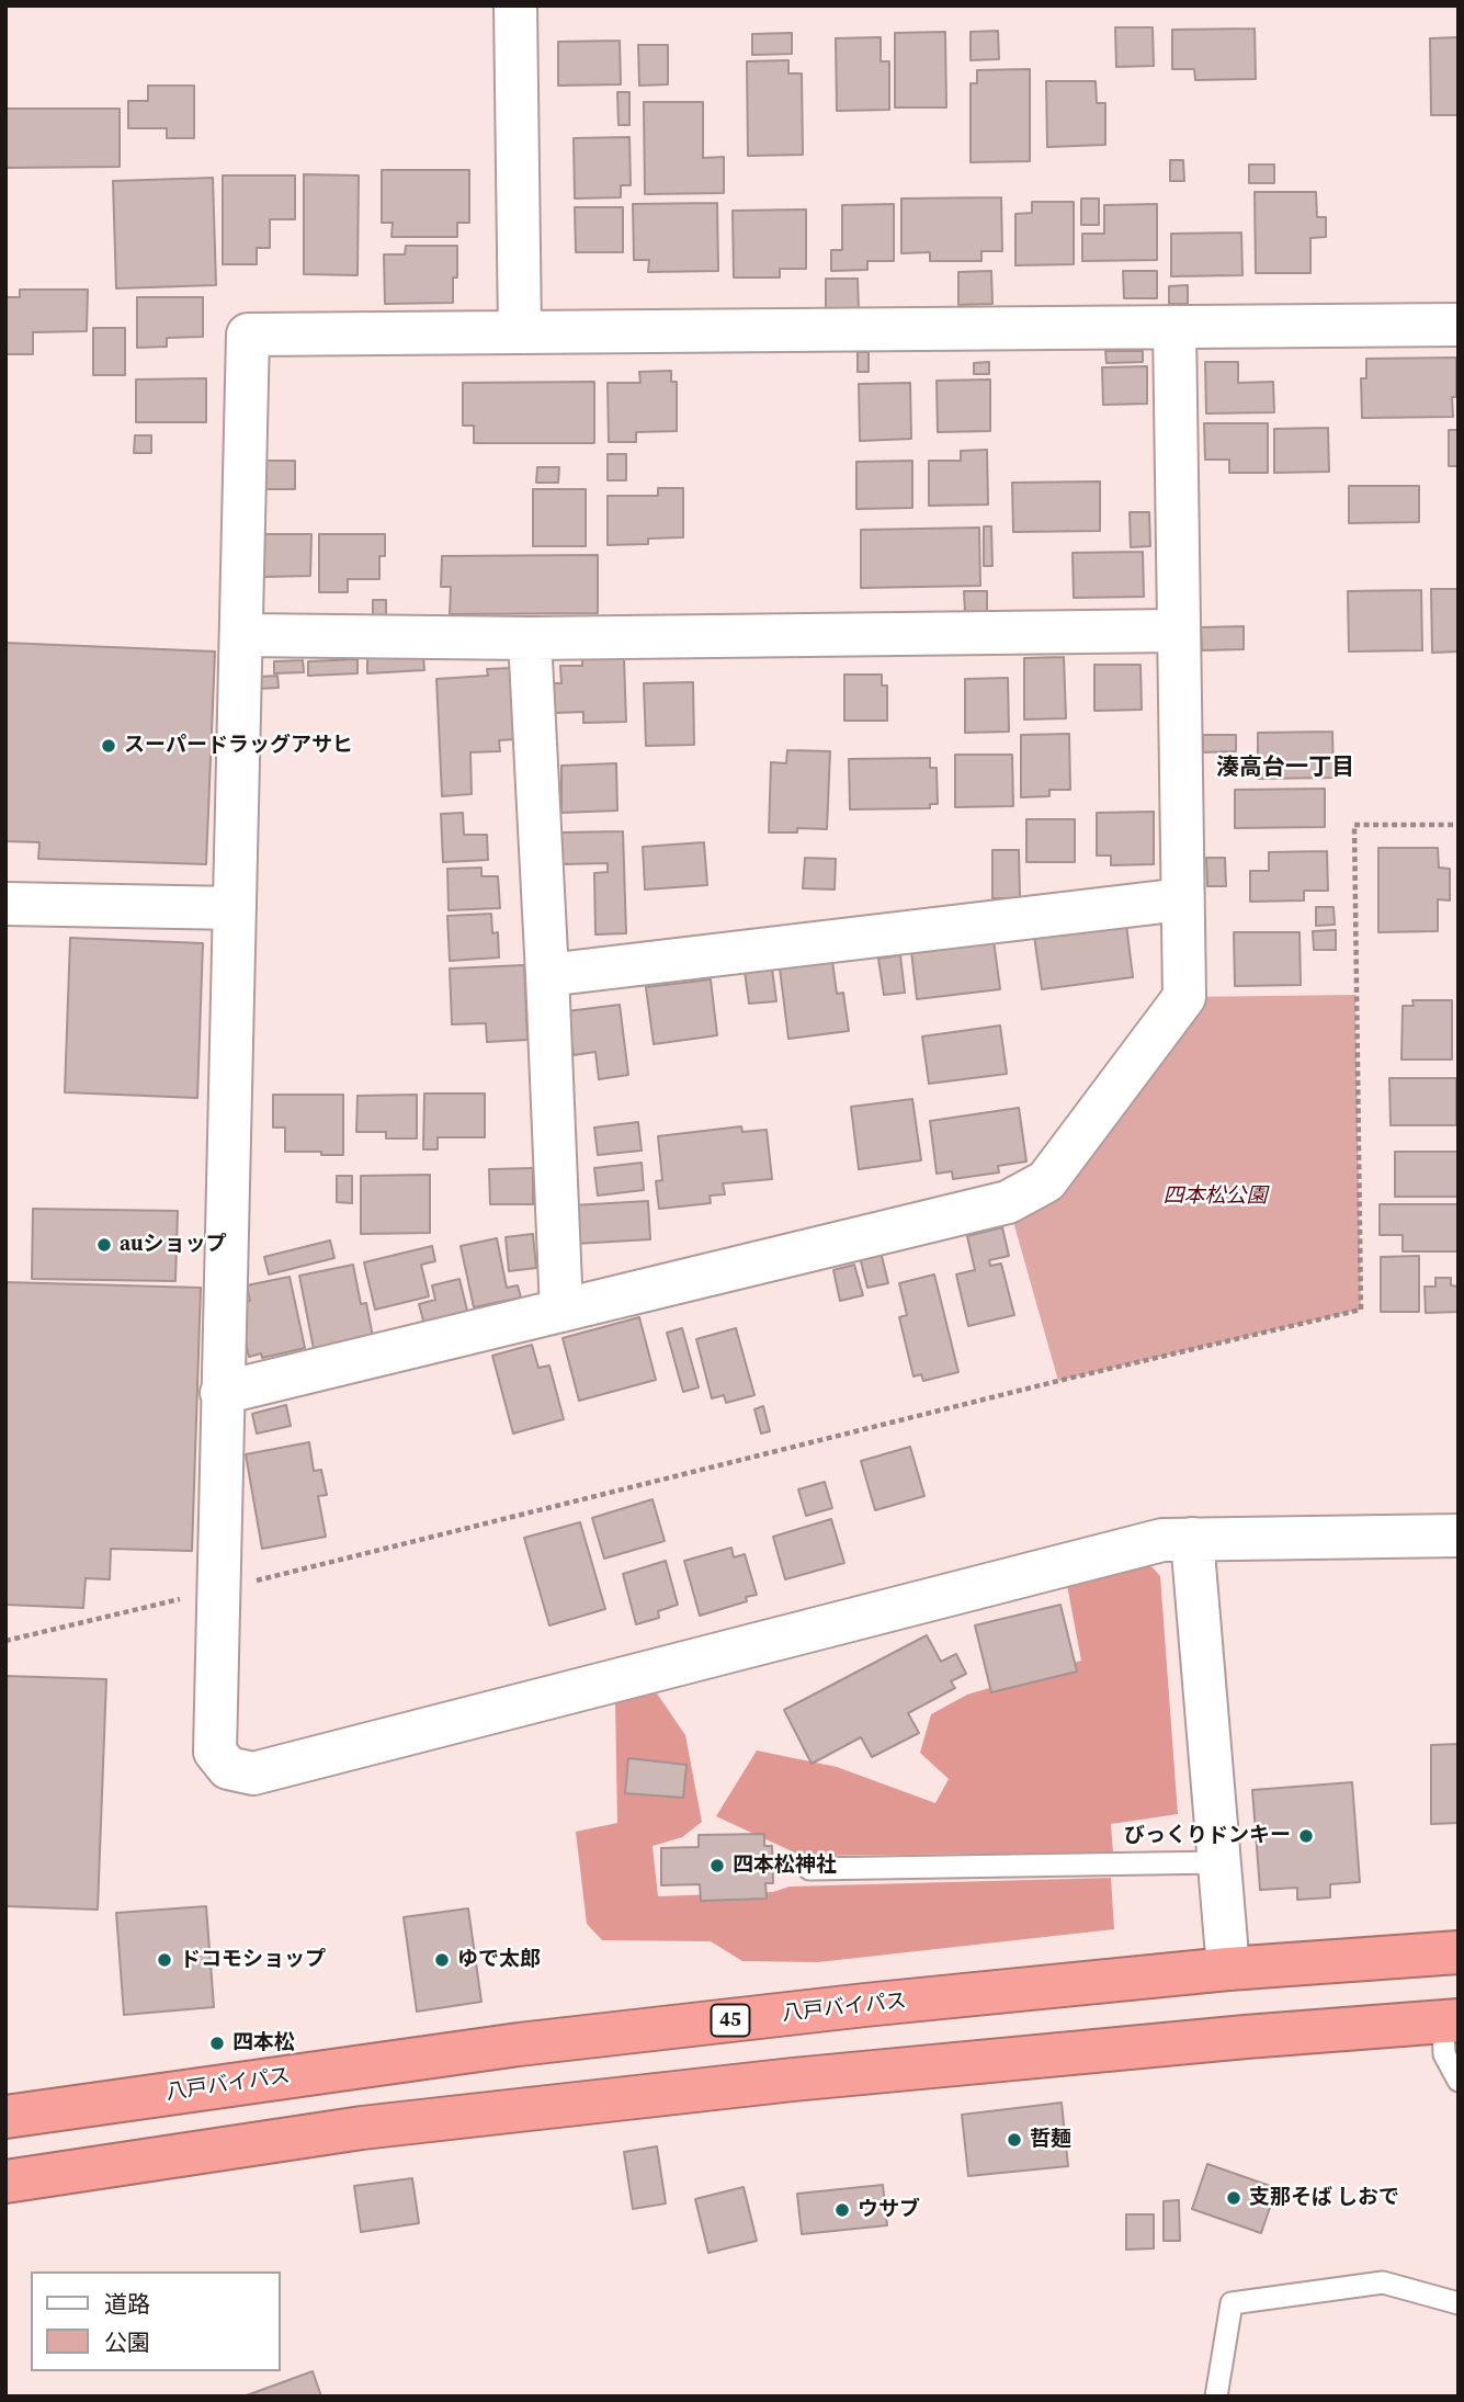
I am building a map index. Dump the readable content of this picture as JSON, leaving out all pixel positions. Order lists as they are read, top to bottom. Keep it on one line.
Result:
{"streets":{"highway":["八戸バイパス","45"]},"districts":["湊高台一丁目"],"parks":["四本松公園"],"places":["スーパードラッグアサヒ","auショップ","びっくりドンキー","四本松神社","ドコモショップ","ゆで太郎","四本松","哲麺","支那そば しおで","ウサブ"],"legend":["道路","公園"]}
